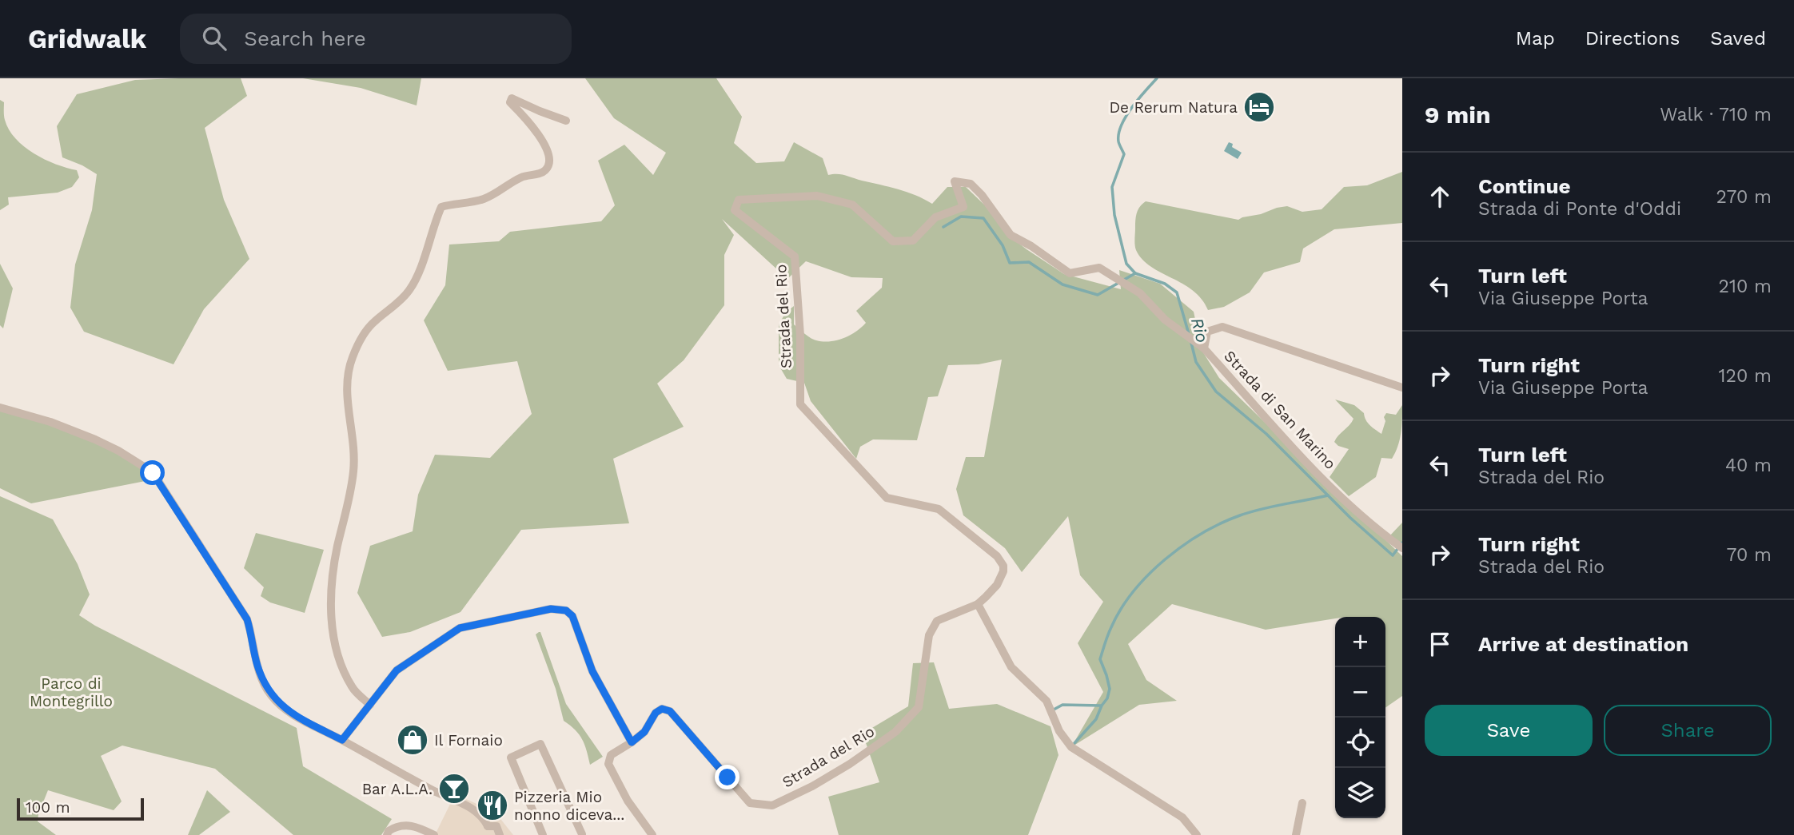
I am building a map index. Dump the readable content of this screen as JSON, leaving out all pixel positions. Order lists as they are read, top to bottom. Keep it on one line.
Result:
{"streets":{"street":["Strada del Rio","Strada di San Marino"]},"crossings":[["Strada del Rio","Strada di San Marino"]],"water":["Rio"],"parks":["Parco di Montegrillo"],"places":{"hotel":["De Rerum Natura"],"shop":["Il Fornaio"],"bar":["Bar A.L.A."],"restaurant":["Pizzeria Mio nonno diceva..."]},"scale_bar":"100 m","page":{"header":"Gridwalk","search":"Search here","nav":["Map","Directions","Saved"],"heading":["9 min","Walk · 710 m"],"list":[["Continue","Strada di Ponte d'Oddi","270 m"],["Turn left","Via Giuseppe Porta","210 m"],["Turn right","Via Giuseppe Porta","120 m"],["Turn left","Strada del Rio","40 m"],["Turn right","Strada del Rio","70 m"],"Arrive at destination"],"map_buttons":["+","−"],"buttons":["Save","Share"],"scale":"100 m"}}
